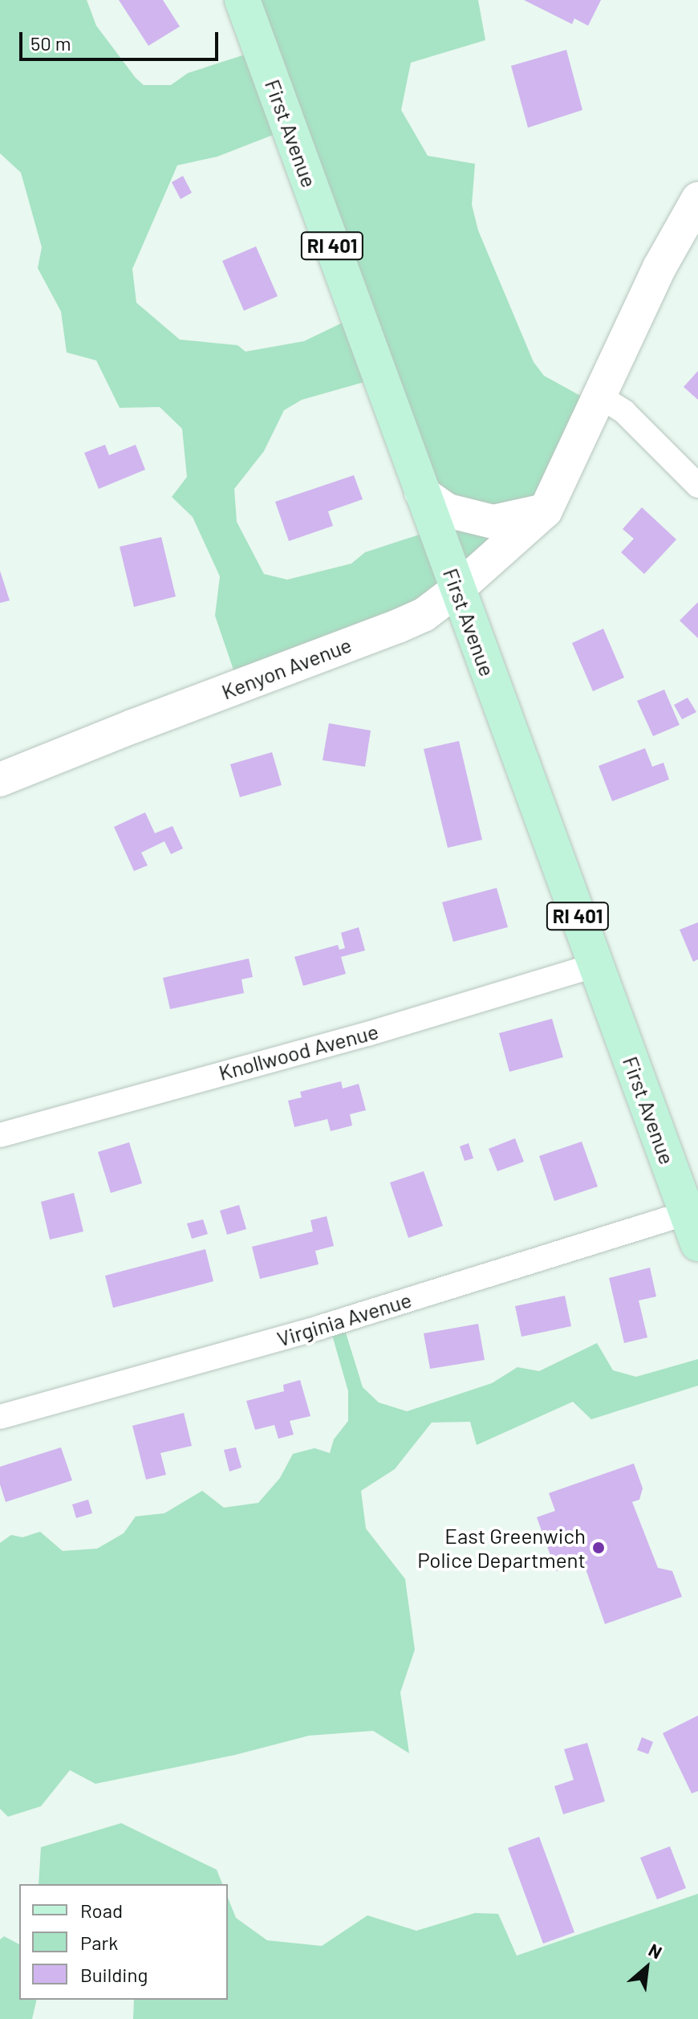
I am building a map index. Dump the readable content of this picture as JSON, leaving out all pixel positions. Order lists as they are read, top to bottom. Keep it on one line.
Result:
{"streets":{"main road":["First Avenue","RI 401"],"street":["Kenyon Avenue","Knollwood Avenue","Virginia Avenue"]},"crossings":[["First Avenue","Kenyon Avenue"],["First Avenue","Knollwood Avenue"],["First Avenue","Virginia Avenue"]],"places":["East Greenwich Police Department"],"legend":["Road","Park","Building"],"scale_bar":"50 m","north":"top right"}
